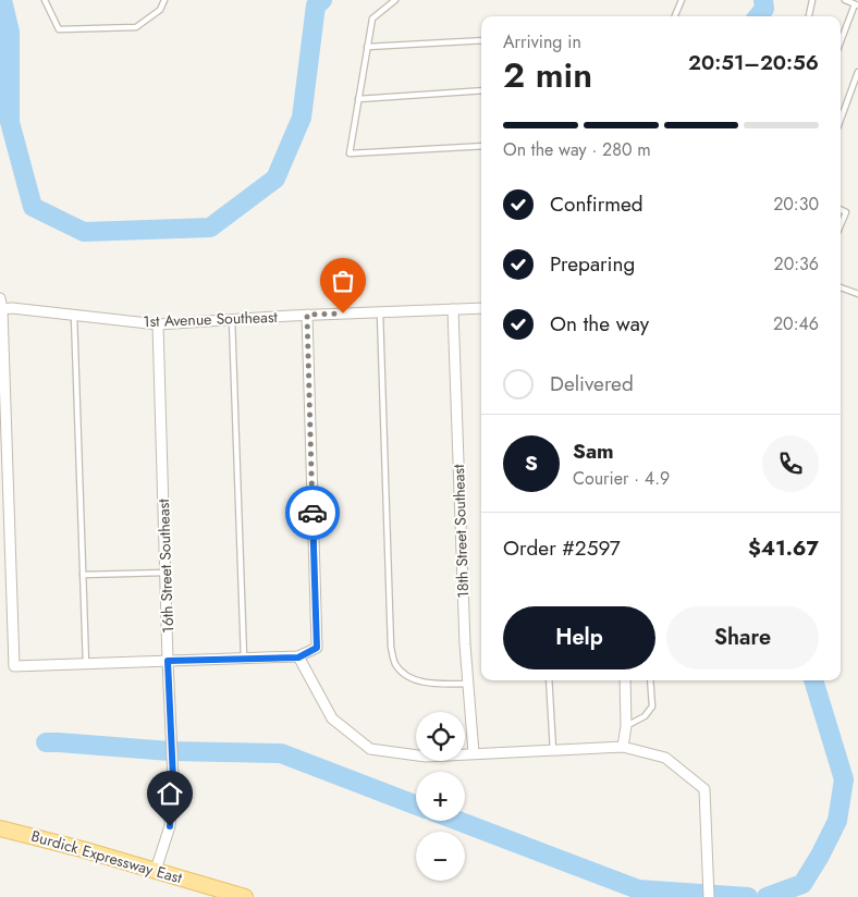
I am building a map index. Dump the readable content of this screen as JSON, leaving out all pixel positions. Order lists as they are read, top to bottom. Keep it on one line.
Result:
{"streets":{"main road":["Burdick Expressway East"],"street":["1st Avenue Southeast","18th Street Southeast","16th Street Southeast"]},"crossings":[["1st Avenue Southeast","18th Street Southeast"],["1st Avenue Southeast","16th Street Southeast"],["16th Street Southeast","Burdick Expressway East"]],"page":{"heading":["2 min","Arriving in","20:51–20:56"],"panel":["Sam","Courier · 4.9","Order #2597","$41.67"],"bar":"On the way · 280 m","list":[["Confirmed","20:30"],["Preparing","20:36"],["On the way","20:46"],"Delivered"],"round":"S","buttons":["Help","Share"],"map_buttons":["+","−"]}}
